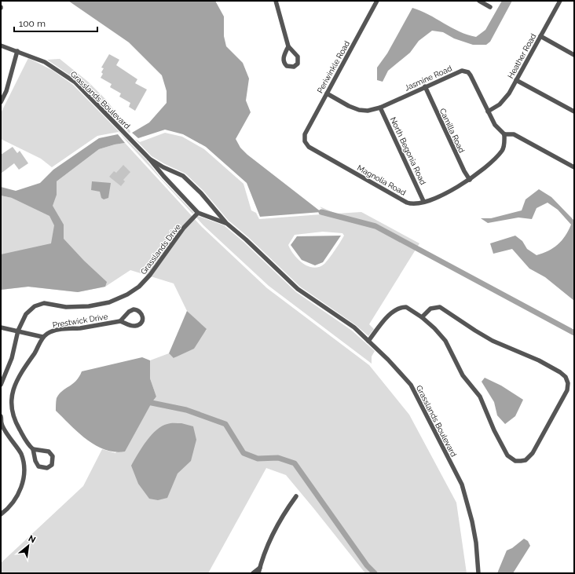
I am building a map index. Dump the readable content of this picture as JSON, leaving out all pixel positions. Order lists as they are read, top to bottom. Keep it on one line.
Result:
{"streets":{"street":["Heather Road","Periwinkle Road","Jasmine Road","Grasslands Boulevard","Camilla Road","North Begonia Road","Magnolia Road","Grasslands Drive","Prestwick Drive"]},"crossings":[["Heather Road","Jasmine Road"],["Periwinkle Road","Jasmine Road"],["Periwinkle Road","Magnolia Road"],["Jasmine Road","Camilla Road"],["Jasmine Road","North Begonia Road"],["Jasmine Road","Magnolia Road"],["Grasslands Boulevard","Grasslands Drive"],["Camilla Road","Magnolia Road"],["North Begonia Road","Magnolia Road"]],"scale_bar":"100 m","north":"top right"}
